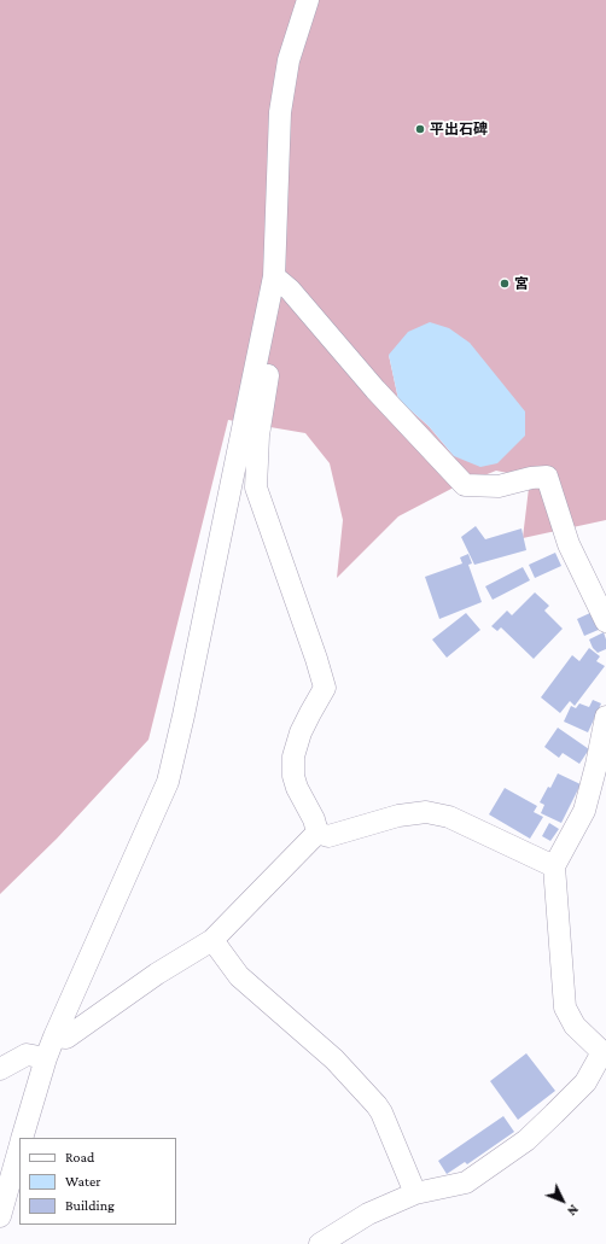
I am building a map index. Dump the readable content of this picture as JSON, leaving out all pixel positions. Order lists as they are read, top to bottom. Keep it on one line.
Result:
{"places":["平出石碑","宮"],"legend":["Road","Water","Building"],"north":"bottom right"}
